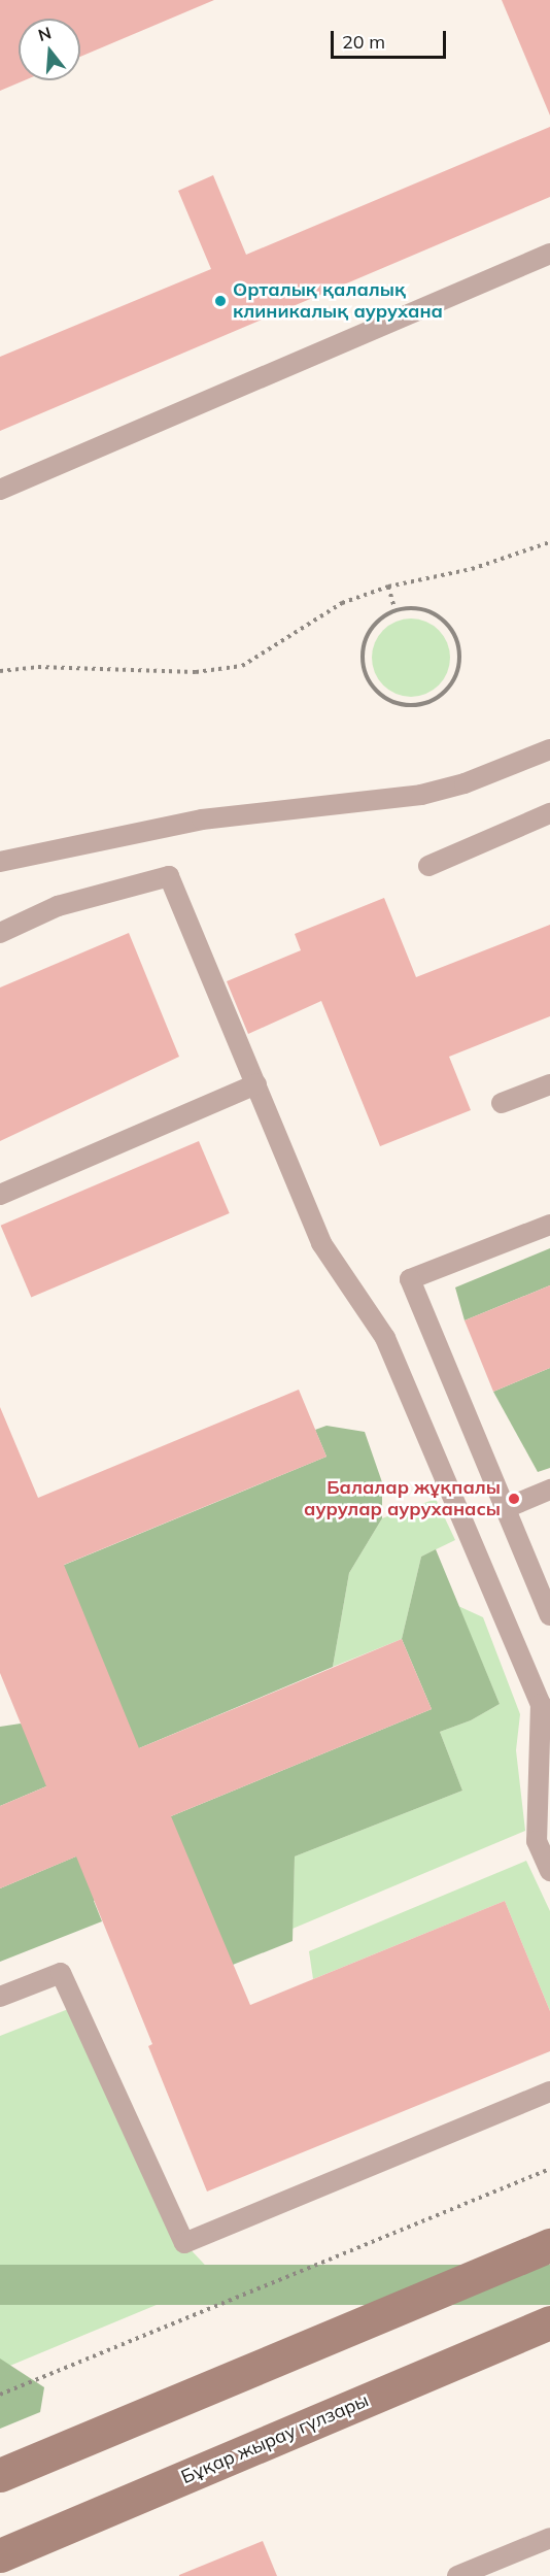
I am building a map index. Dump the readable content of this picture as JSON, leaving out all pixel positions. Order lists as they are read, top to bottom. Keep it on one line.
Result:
{"streets":{"street":["Бұқар жырау гүлзары"]},"places":["Орталық қалалық клиникалық аурухана","Балалар жұқпалы аурулар ауруханасы"],"scale_bar":"20 m","north":"top"}
